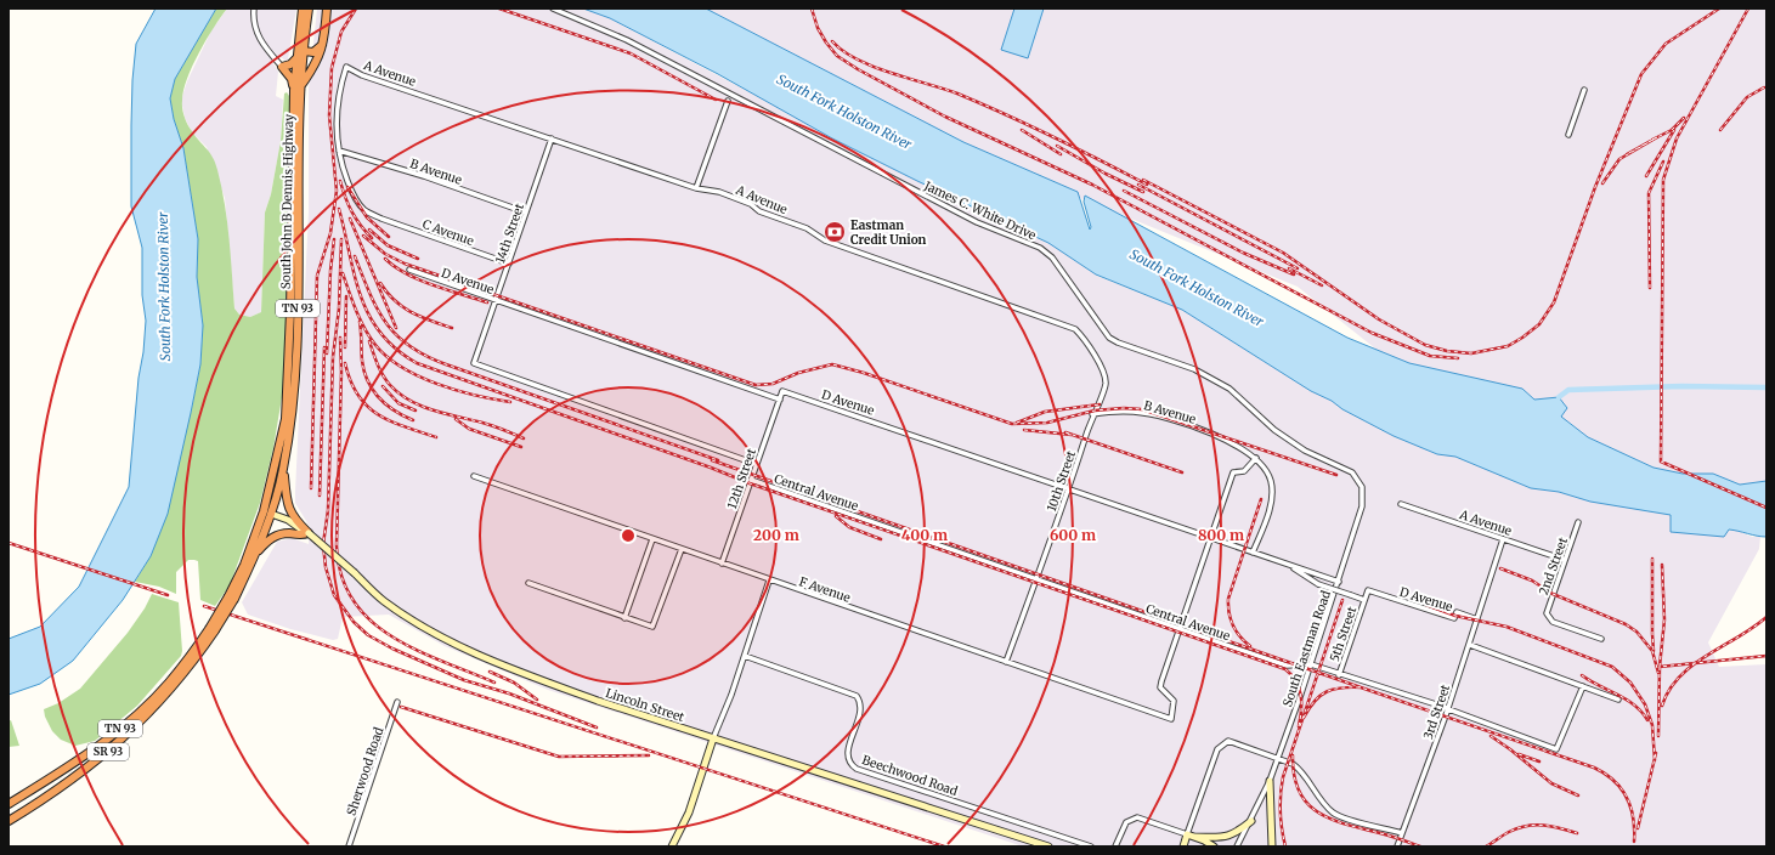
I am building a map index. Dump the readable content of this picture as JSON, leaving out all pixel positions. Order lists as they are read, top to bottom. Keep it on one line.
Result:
{"streets":{"highway":["South John B Dennis Highway","TN 93","SR 93"],"main road":["Lincoln Street"],"street":["A Avenue","B Avenue","James C. White Drive","C Avenue","14th Street","D Avenue","12th Street","10th Street","Central Avenue","2nd Street","F Avenue","5th Street","South Eastman Road","3rd Street","Sherwood Road","Beechwood Road"]},"crossings":[["A Avenue","B Avenue"],["A Avenue","C Avenue"],["A Avenue","14th Street"],["A Avenue","10th Street"],["A Avenue","2nd Street"],["B Avenue","C Avenue"],["B Avenue","14th Street"],["B Avenue","10th Street"],["South John B Dennis Highway","TN 93"],["South John B Dennis Highway","Lincoln Street"],["South John B Dennis Highway","SR 93"],["James C. White Drive","South Eastman Road"],["C Avenue","14th Street"],["14th Street","D Avenue"],["14th Street","12th Street"],["D Avenue","12th Street"],["D Avenue","10th Street"],["D Avenue","5th Street"],["D Avenue","South Eastman Road"],["12th Street","Central Avenue"],["12th Street","F Avenue"],["10th Street","Central Avenue"],["10th Street","F Avenue"],["Central Avenue","F Avenue"],["Central Avenue","5th Street"],["Central Avenue","South Eastman Road"],["Central Avenue","3rd Street"]],"water":["South Fork Holston River"],"places":{"bank":["Eastman Credit Union"]},"rings":["200 m","400 m","600 m","800 m"]}
